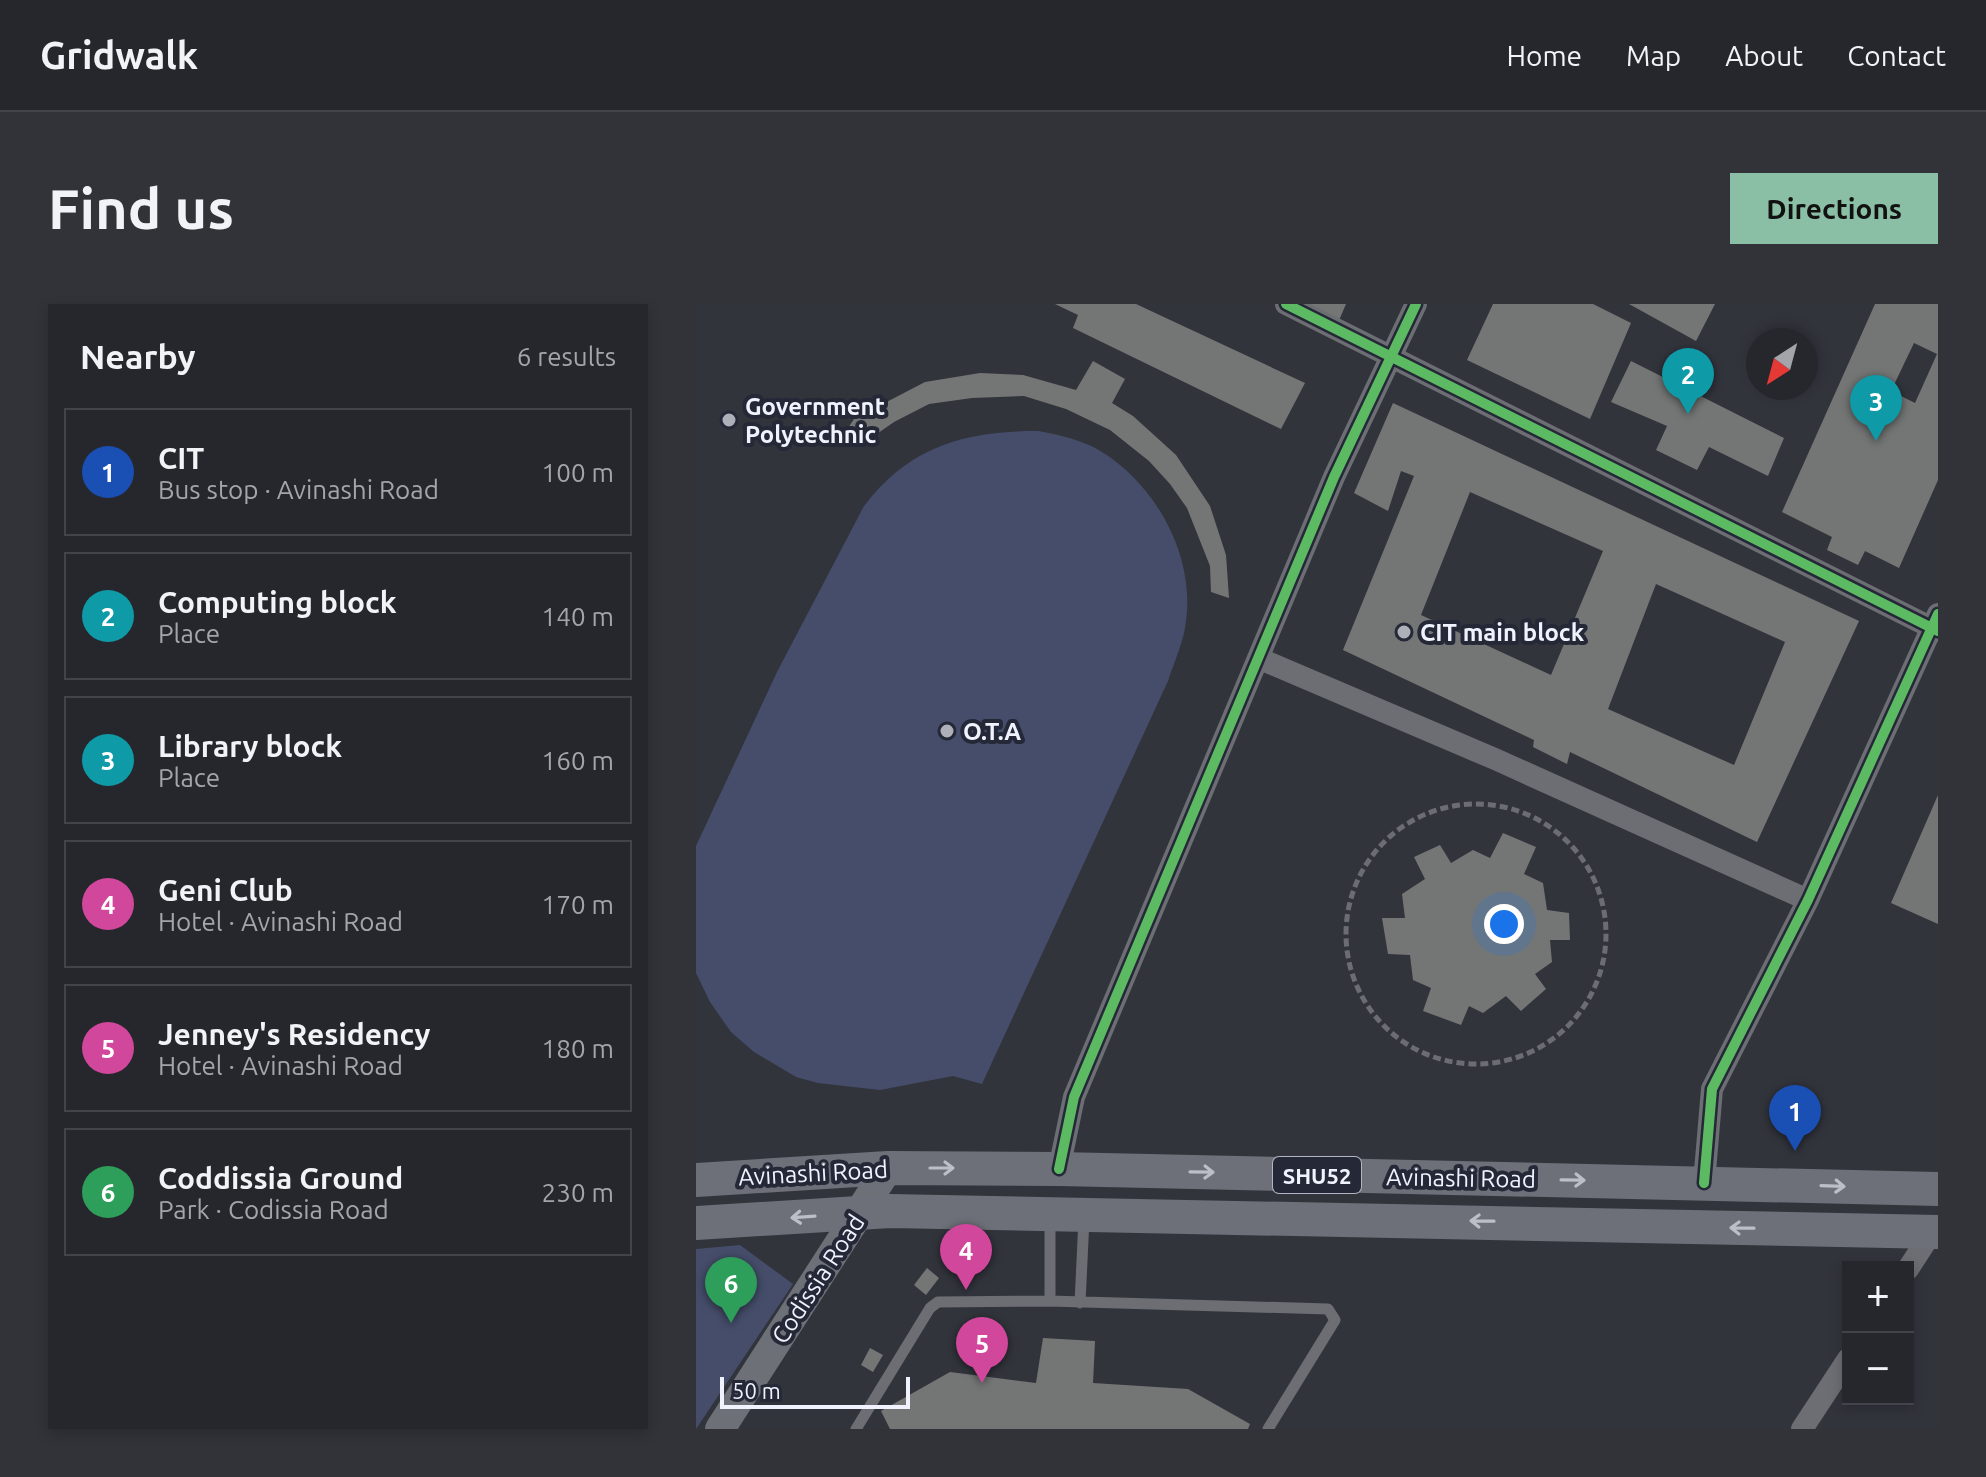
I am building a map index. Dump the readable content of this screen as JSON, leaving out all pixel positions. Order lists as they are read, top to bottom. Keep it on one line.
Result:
{"streets":{"main road":["Avinashi Road","SHU52"],"street":["Codissia Road"]},"crossings":[["Avinashi Road","Codissia Road"]],"places":["Government Polytechnic","CIT main block","O.T.A"],"scale_bar":"50 m","north":"bottom left","page":{"header":"Gridwalk","nav":["Home","Map","About","Contact"],"buttons":"Directions","title":"Find us","heading":["Nearby","6 results"],"pins":["2","3","1","4","6","5"],"list":[{"mark":"1","name":"CIT","note":"Bus stop · Avinashi Road","value":"100 m"},{"mark":"2","name":"Computing block","note":"Place","value":"140 m"},{"mark":"3","name":"Library block","note":"Place","value":"160 m"},{"mark":"4","name":"Geni Club","note":"Hotel · Avinashi Road","value":"170 m"},{"mark":"5","name":"Jenney's Residency","note":"Hotel · Avinashi Road","value":"180 m"},{"mark":"6","name":"Coddissia Ground","note":"Park · Codissia Road","value":"230 m"}],"map_buttons":["+","−"],"scale":"50 m"}}
